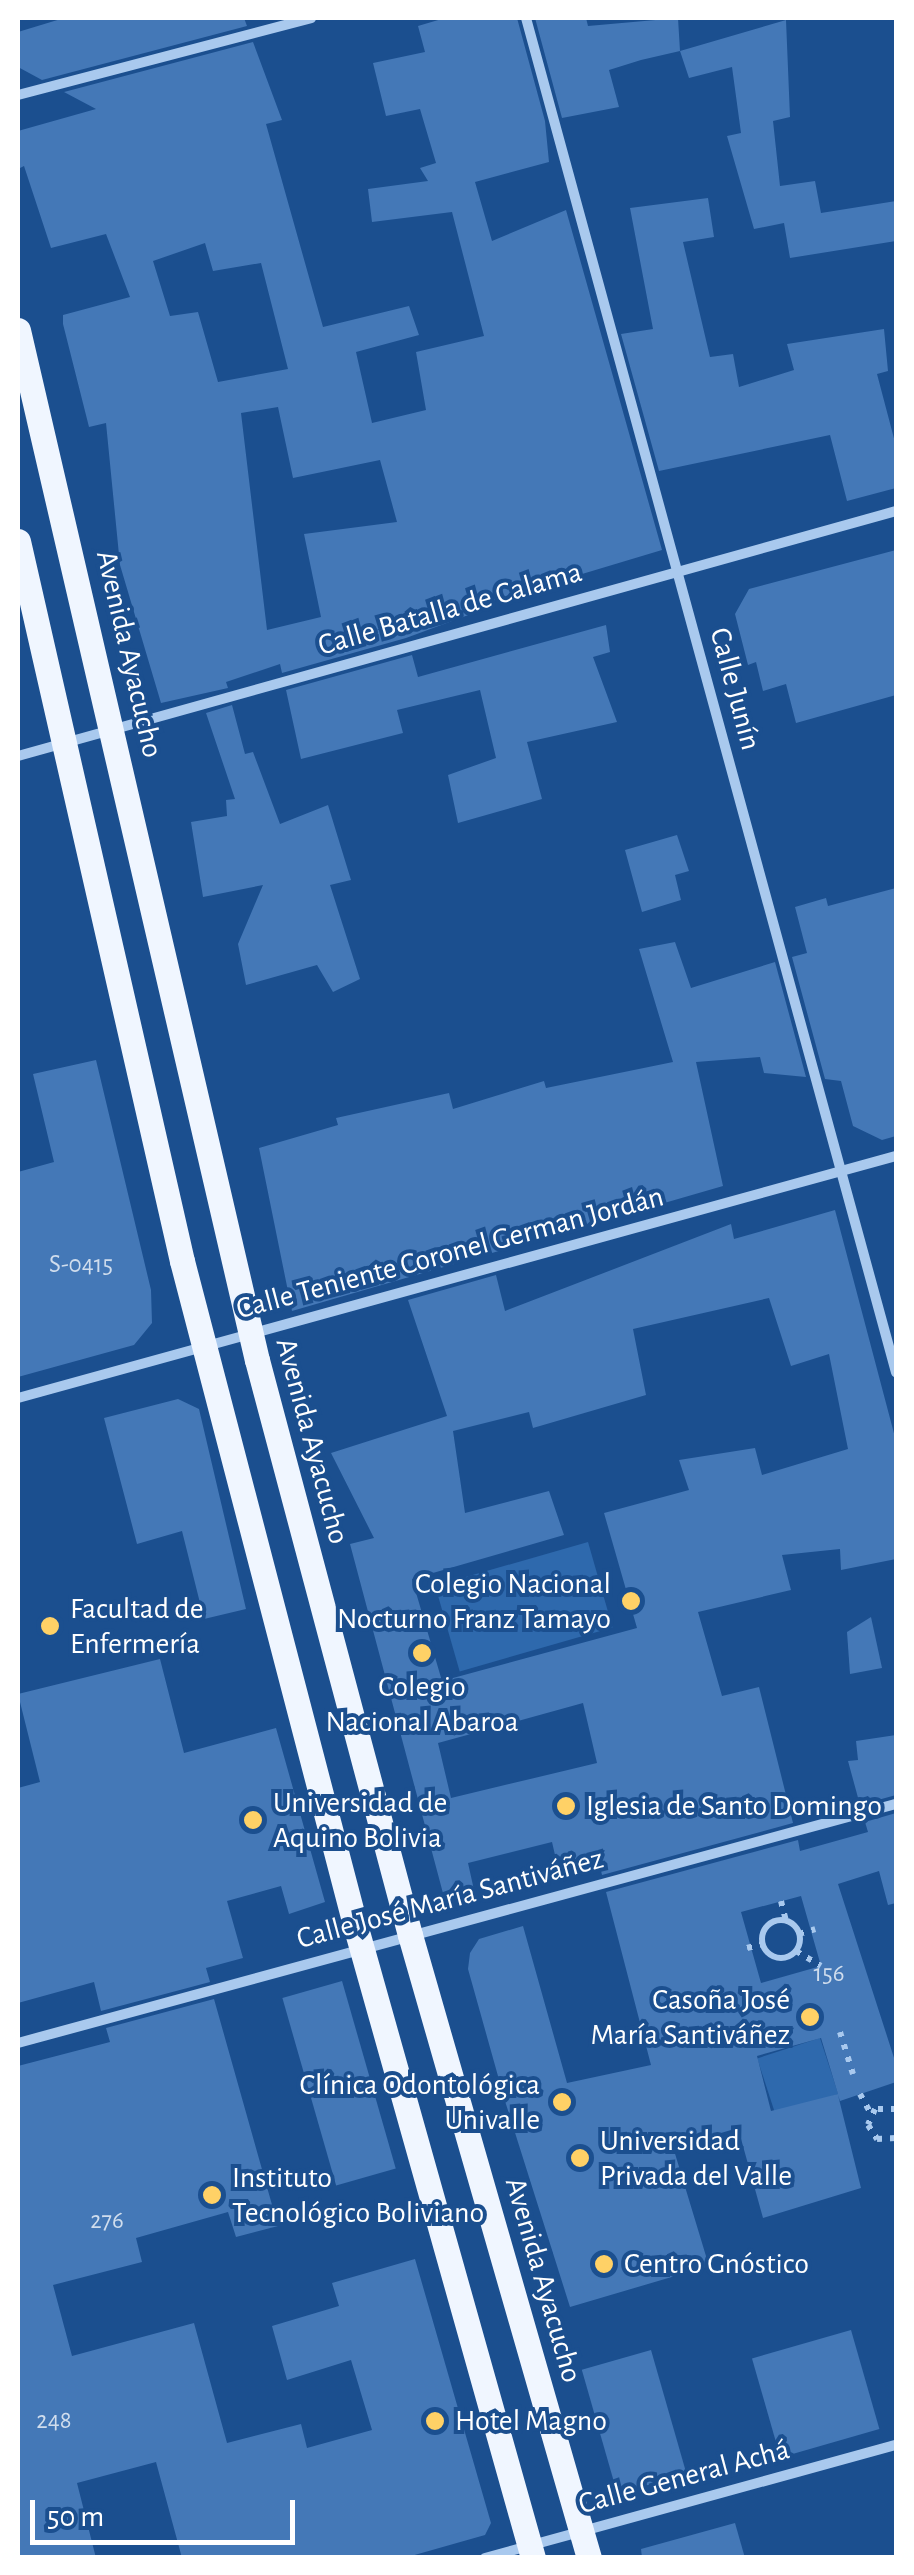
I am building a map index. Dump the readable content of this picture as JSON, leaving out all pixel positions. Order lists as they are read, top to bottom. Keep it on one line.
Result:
{"streets":{"main road":["Avenida Ayacucho"],"street":["Calle Batalla de Calama","Calle Junín","Calle Teniente Coronel German Jordán","Calle José María Santiváñez","Calle General Achá"]},"crossings":[["Calle Batalla de Calama","Avenida Ayacucho"],["Calle Batalla de Calama","Calle Junín"],["Avenida Ayacucho","Calle Teniente Coronel German Jordán"],["Avenida Ayacucho","Calle José María Santiváñez"],["Avenida Ayacucho","Calle General Achá"],["Calle Junín","Calle Teniente Coronel German Jordán"]],"places":["Colegio Nacional Nocturno Franz Tamayo","Facultad de Enfermería","Colegio Nacional Abaroa","Iglesia de Santo Domingo","Universidad de Aquino Bolivia","Casoña José María Santiváñez","Clínica Odontológica Univalle","Universidad Privada del Valle","Instituto Tecnológico Boliviano","Centro Gnóstico","Hotel Magno"],"house_numbers":["S-0415","156","276","248"],"scale_bar":"50 m"}
